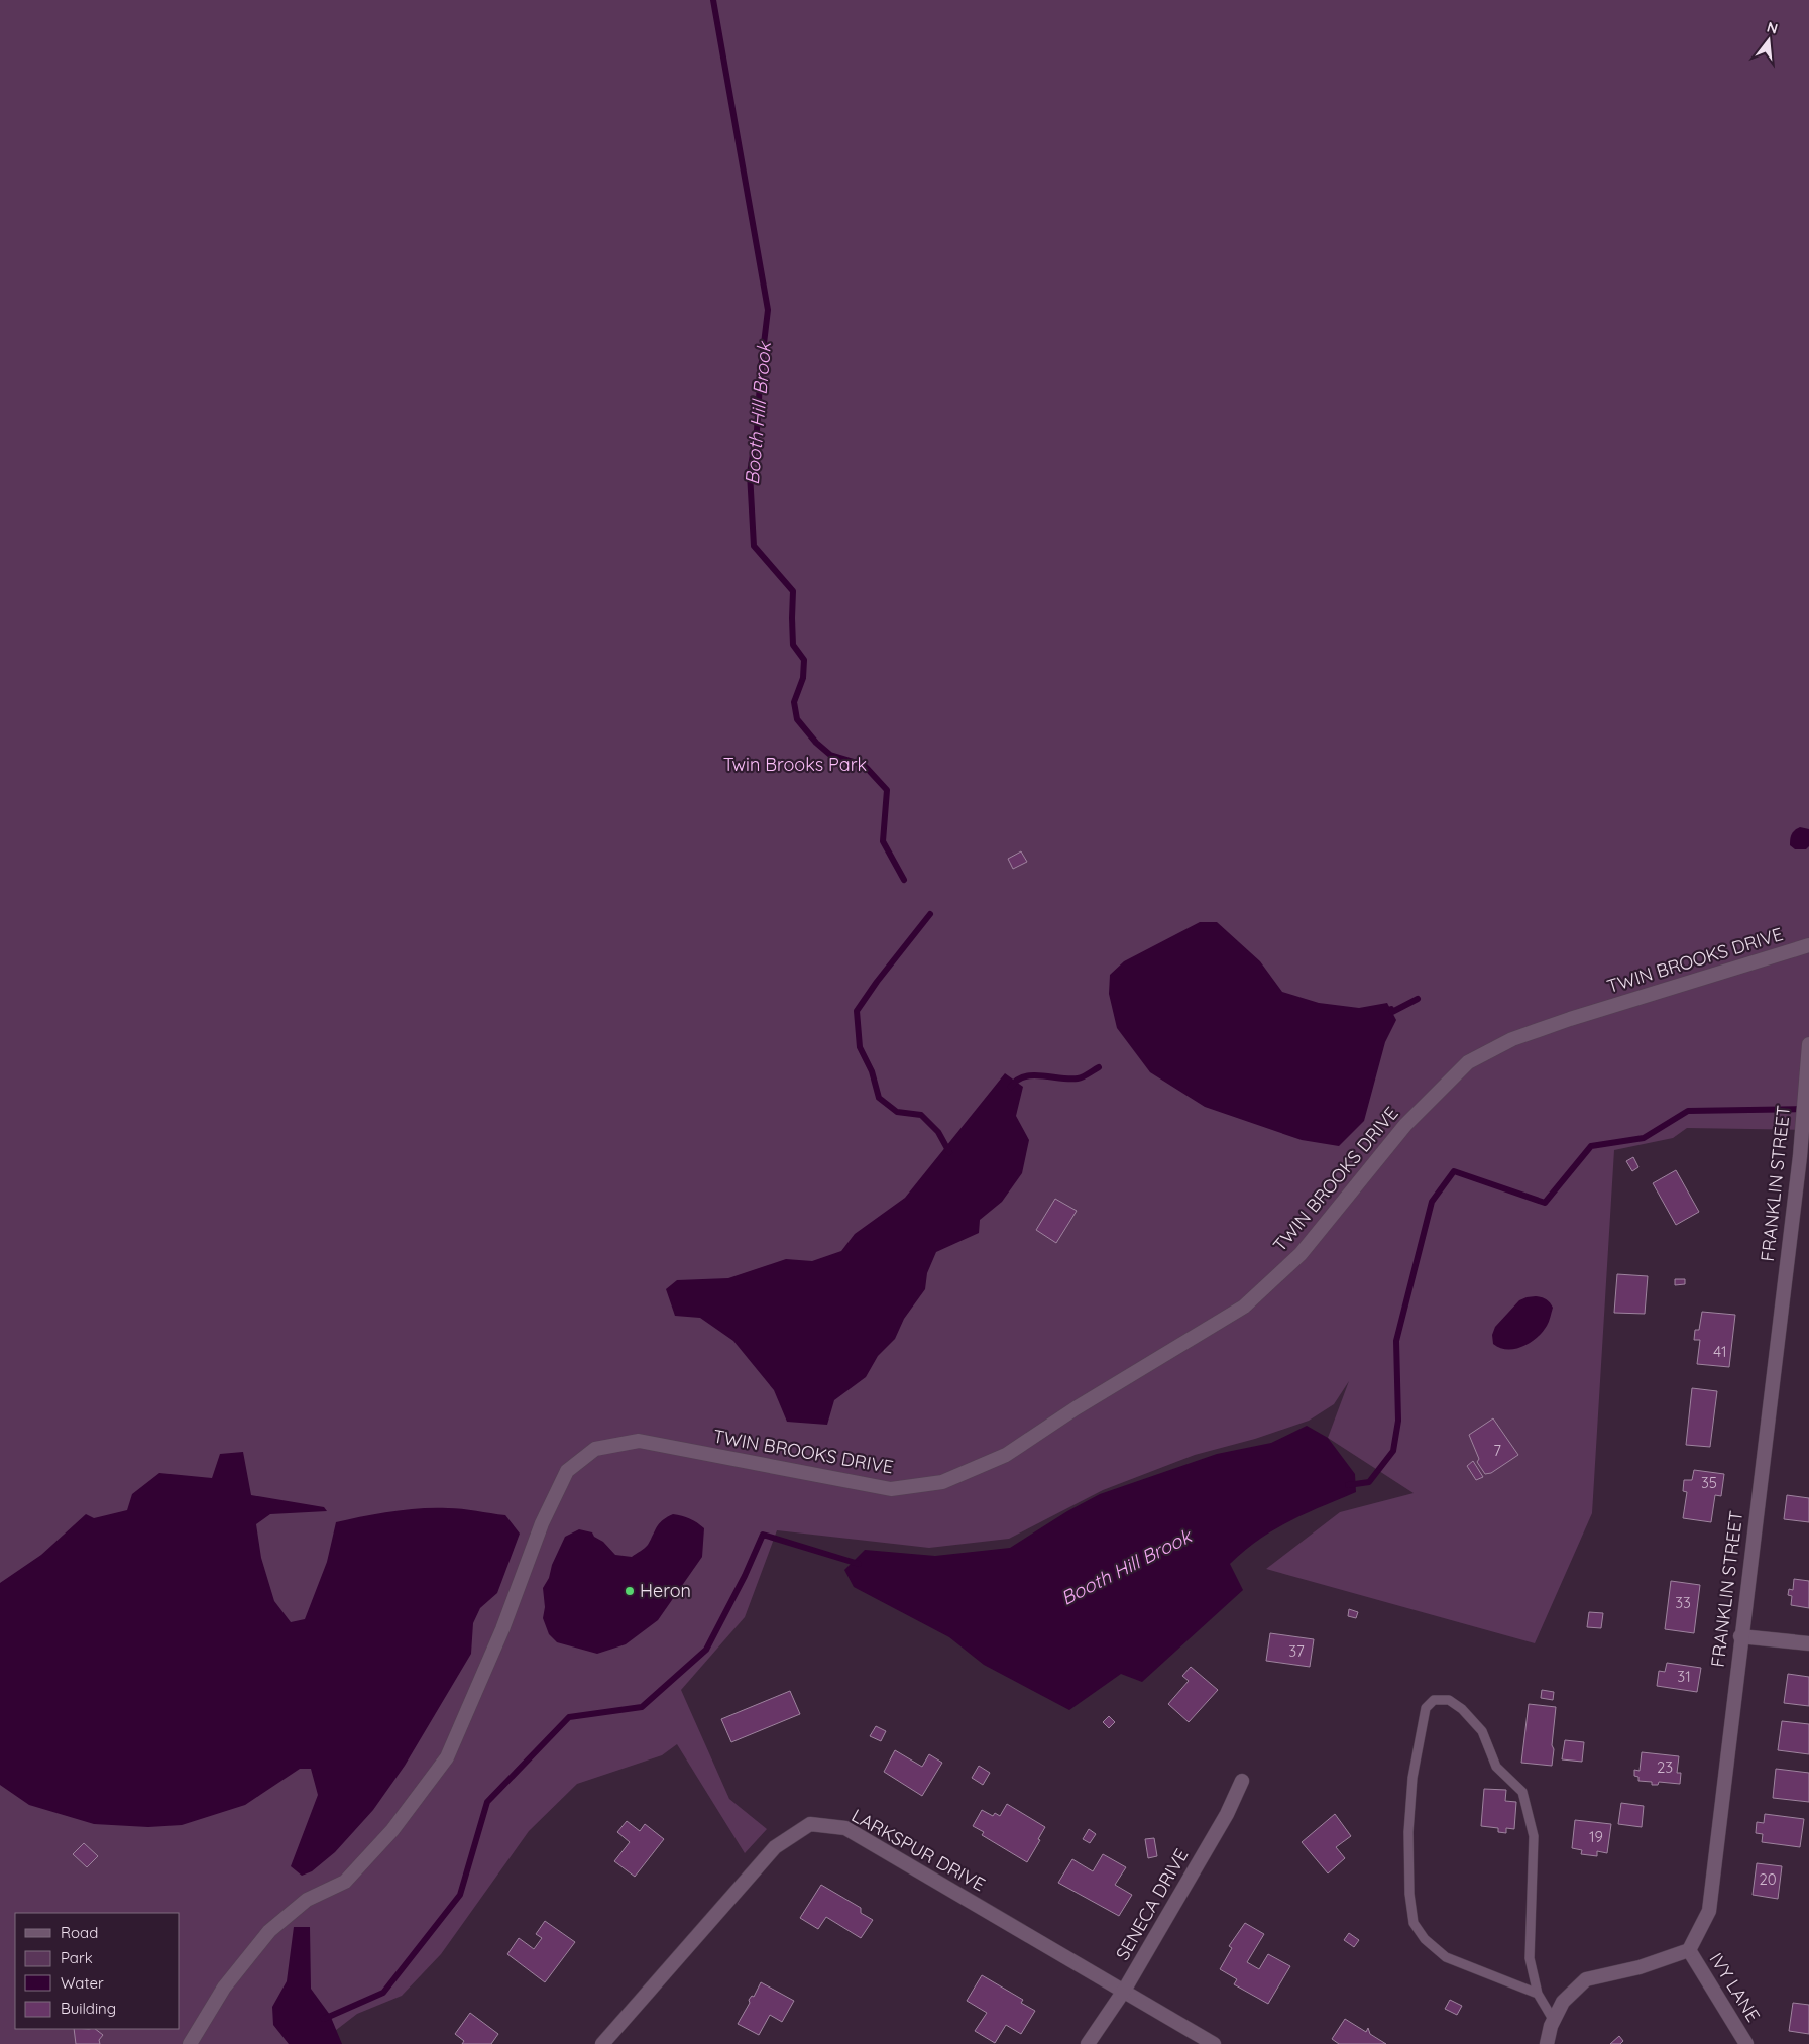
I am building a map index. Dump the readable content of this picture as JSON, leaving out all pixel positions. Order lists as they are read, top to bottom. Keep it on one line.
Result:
{"streets":{"street":["TWIN BROOKS DRIVE","FRANKLIN STREET","LARKSPUR DRIVE","SENECA DRIVE","IVY LANE"]},"crossings":[["FRANKLIN STREET","IVY LANE"],["LARKSPUR DRIVE","SENECA DRIVE"]],"water":["Booth Hill Brook"],"parks":["Twin Brooks Park"],"places":["Heron"],"house_numbers":["41","7","35","33","37","31","23","19","20"],"legend":["Road","Park","Water","Building"],"north":"top"}
